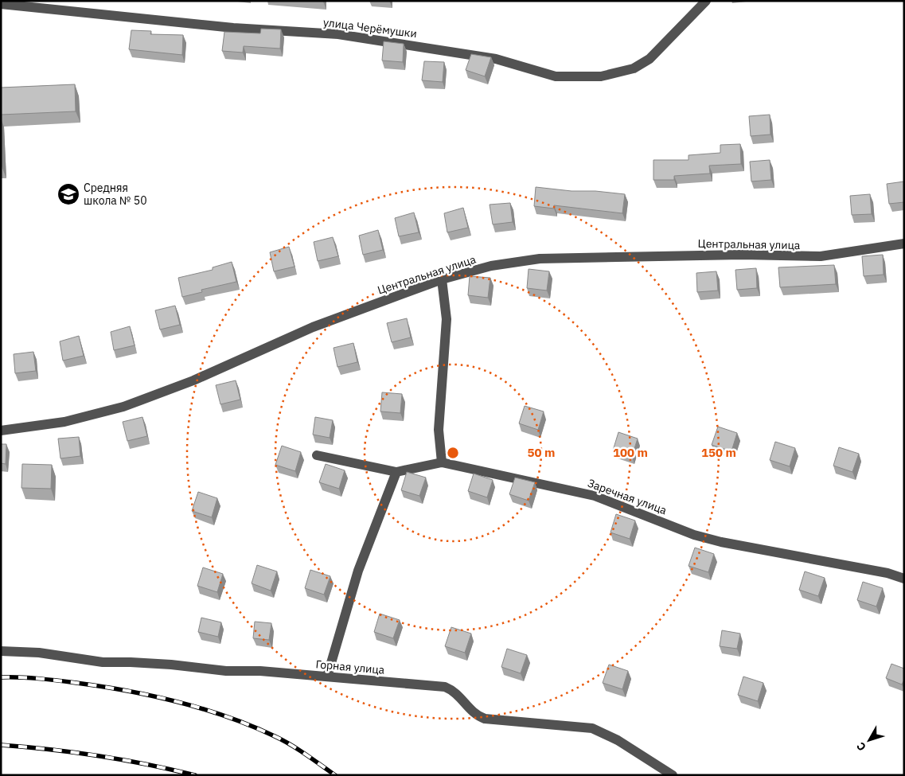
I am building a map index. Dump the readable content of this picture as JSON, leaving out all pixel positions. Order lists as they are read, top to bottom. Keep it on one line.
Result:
{"streets":{"street":["улица Черёмушки","Центральная улица","Заречная улица","Горная улица"]},"places":{"school or university":["Средняя школа № 50"]},"north":"bottom left","rings":["50 m","100 m","150 m"]}
